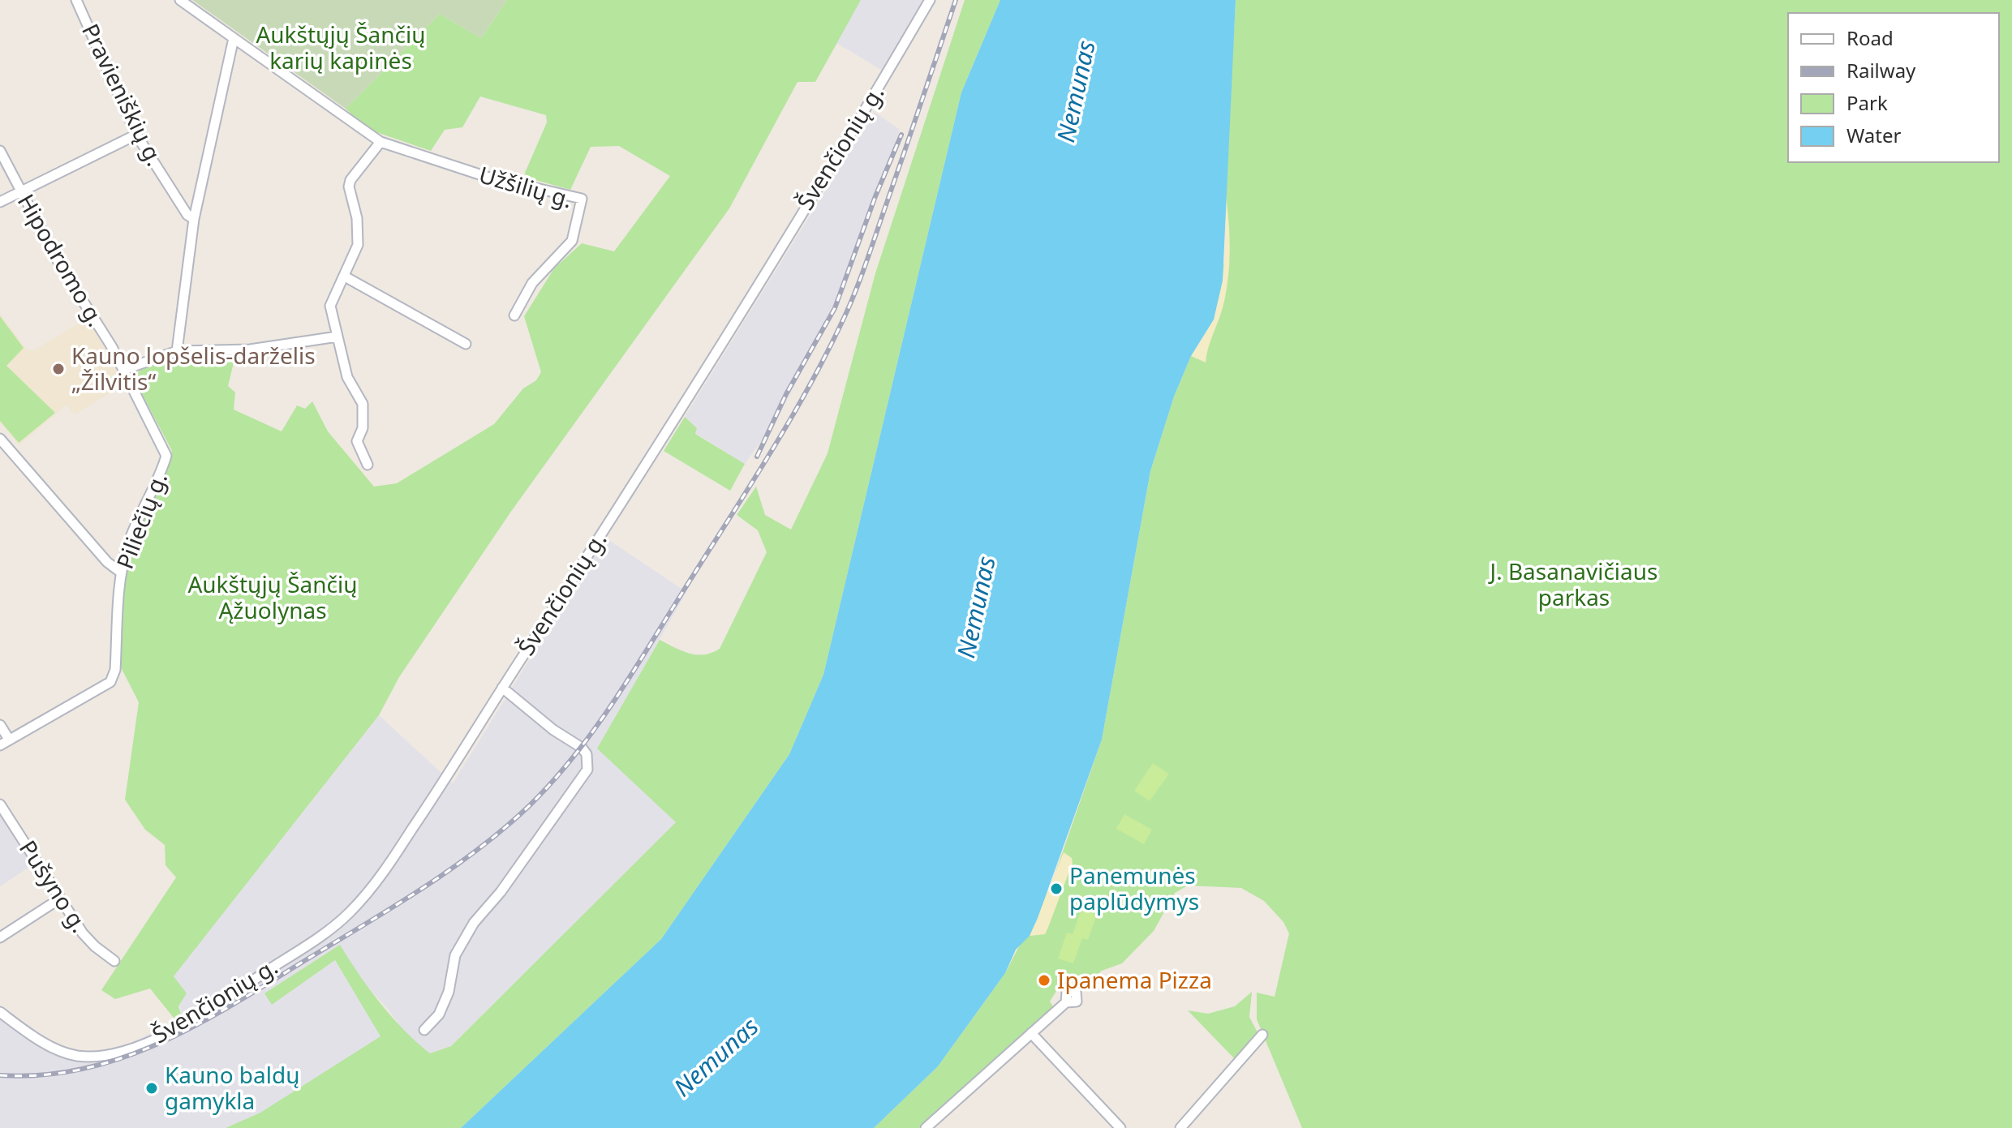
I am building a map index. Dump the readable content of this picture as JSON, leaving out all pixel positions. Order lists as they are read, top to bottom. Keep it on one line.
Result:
{"streets":{"street":["Pravieniškių g.","Švenčionių g.","Užšilių g.","Hipodromo g.","Piliečių g.","Pušyno g."]},"crossings":[["Hipodromo g.","Piliečių g."]],"water":["Nemunas"],"parks":["Aukštųjų Šančių karių kapinės","J. Basanavičiaus parkas","Aukštųjų Šančių Ąžuolynas"],"places":["Kauno lopšelis-darželis „Žilvitis“","Panemunės paplūdymys","Ipanema Pizza","Kauno baldų gamykla"],"legend":["Road","Railway","Park","Water"]}
